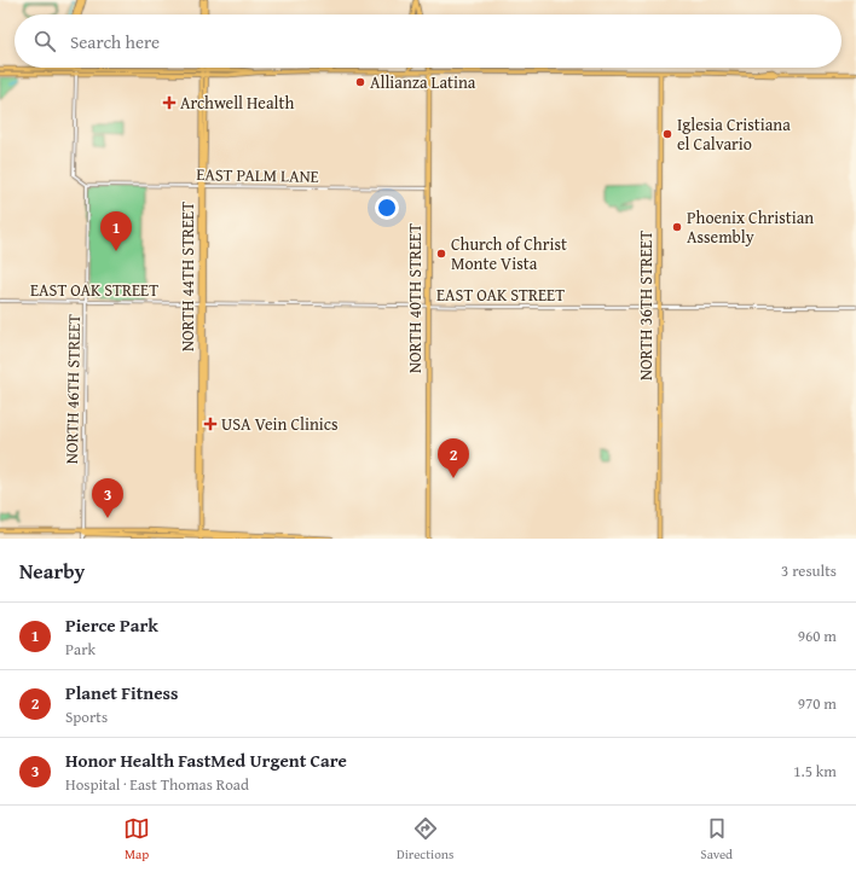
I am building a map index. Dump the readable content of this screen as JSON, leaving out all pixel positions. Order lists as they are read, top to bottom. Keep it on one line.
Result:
{"streets":{"main road":["NORTH 44TH STREET","NORTH 40TH STREET","NORTH 36TH STREET"],"street":["EAST PALM LANE","EAST OAK STREET","NORTH 46TH STREET"]},"crossings":[["EAST PALM LANE","NORTH 44TH STREET"],["EAST PALM LANE","NORTH 40TH STREET"],["EAST PALM LANE","NORTH 46TH STREET"],["NORTH 44TH STREET","EAST OAK STREET"],["EAST OAK STREET","NORTH 40TH STREET"],["EAST OAK STREET","NORTH 36TH STREET"],["EAST OAK STREET","NORTH 46TH STREET"]],"places":{"other":["Allianza Latina","Iglesia Cristiana el Calvario","Phoenix Christian Assembly","Church of Christ Monte Vista"],"health":["Archwell Health","USA Vein Clinics"]},"page":{"search":"Search here","pins":["1","2","3"],"heading":["Nearby","3 results"],"list":[{"mark":"1","name":"Pierce Park","note":"Park","value":"960 m"},{"mark":"2","name":"Planet Fitness","note":"Sports","value":"970 m"},{"mark":"3","name":"Honor Health FastMed Urgent Care","note":"Hospital · East Thomas Road","value":"1.5 km"}],"nav":["Map","Directions","Saved"]}}
